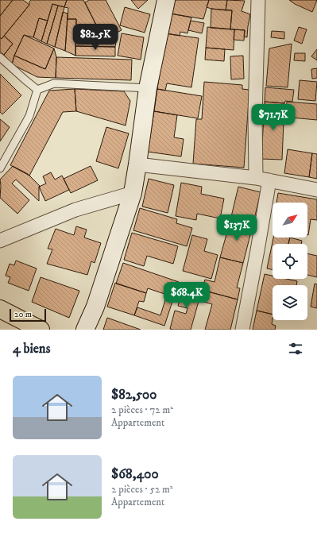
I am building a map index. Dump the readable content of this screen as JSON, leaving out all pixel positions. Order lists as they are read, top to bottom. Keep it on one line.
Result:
{"scale_bar":"20 m","north":"top right","page":{"price":["$82.5K","$71.7K","$137K","$68.4K"],"scale":"20 m","heading":"4 biens","list":[{"name":"$82,500","note":"2 pièces · 72 m² · Appartement"},{"name":"$68,400","note":"2 pièces · 52 m² · Appartement"}]}}
